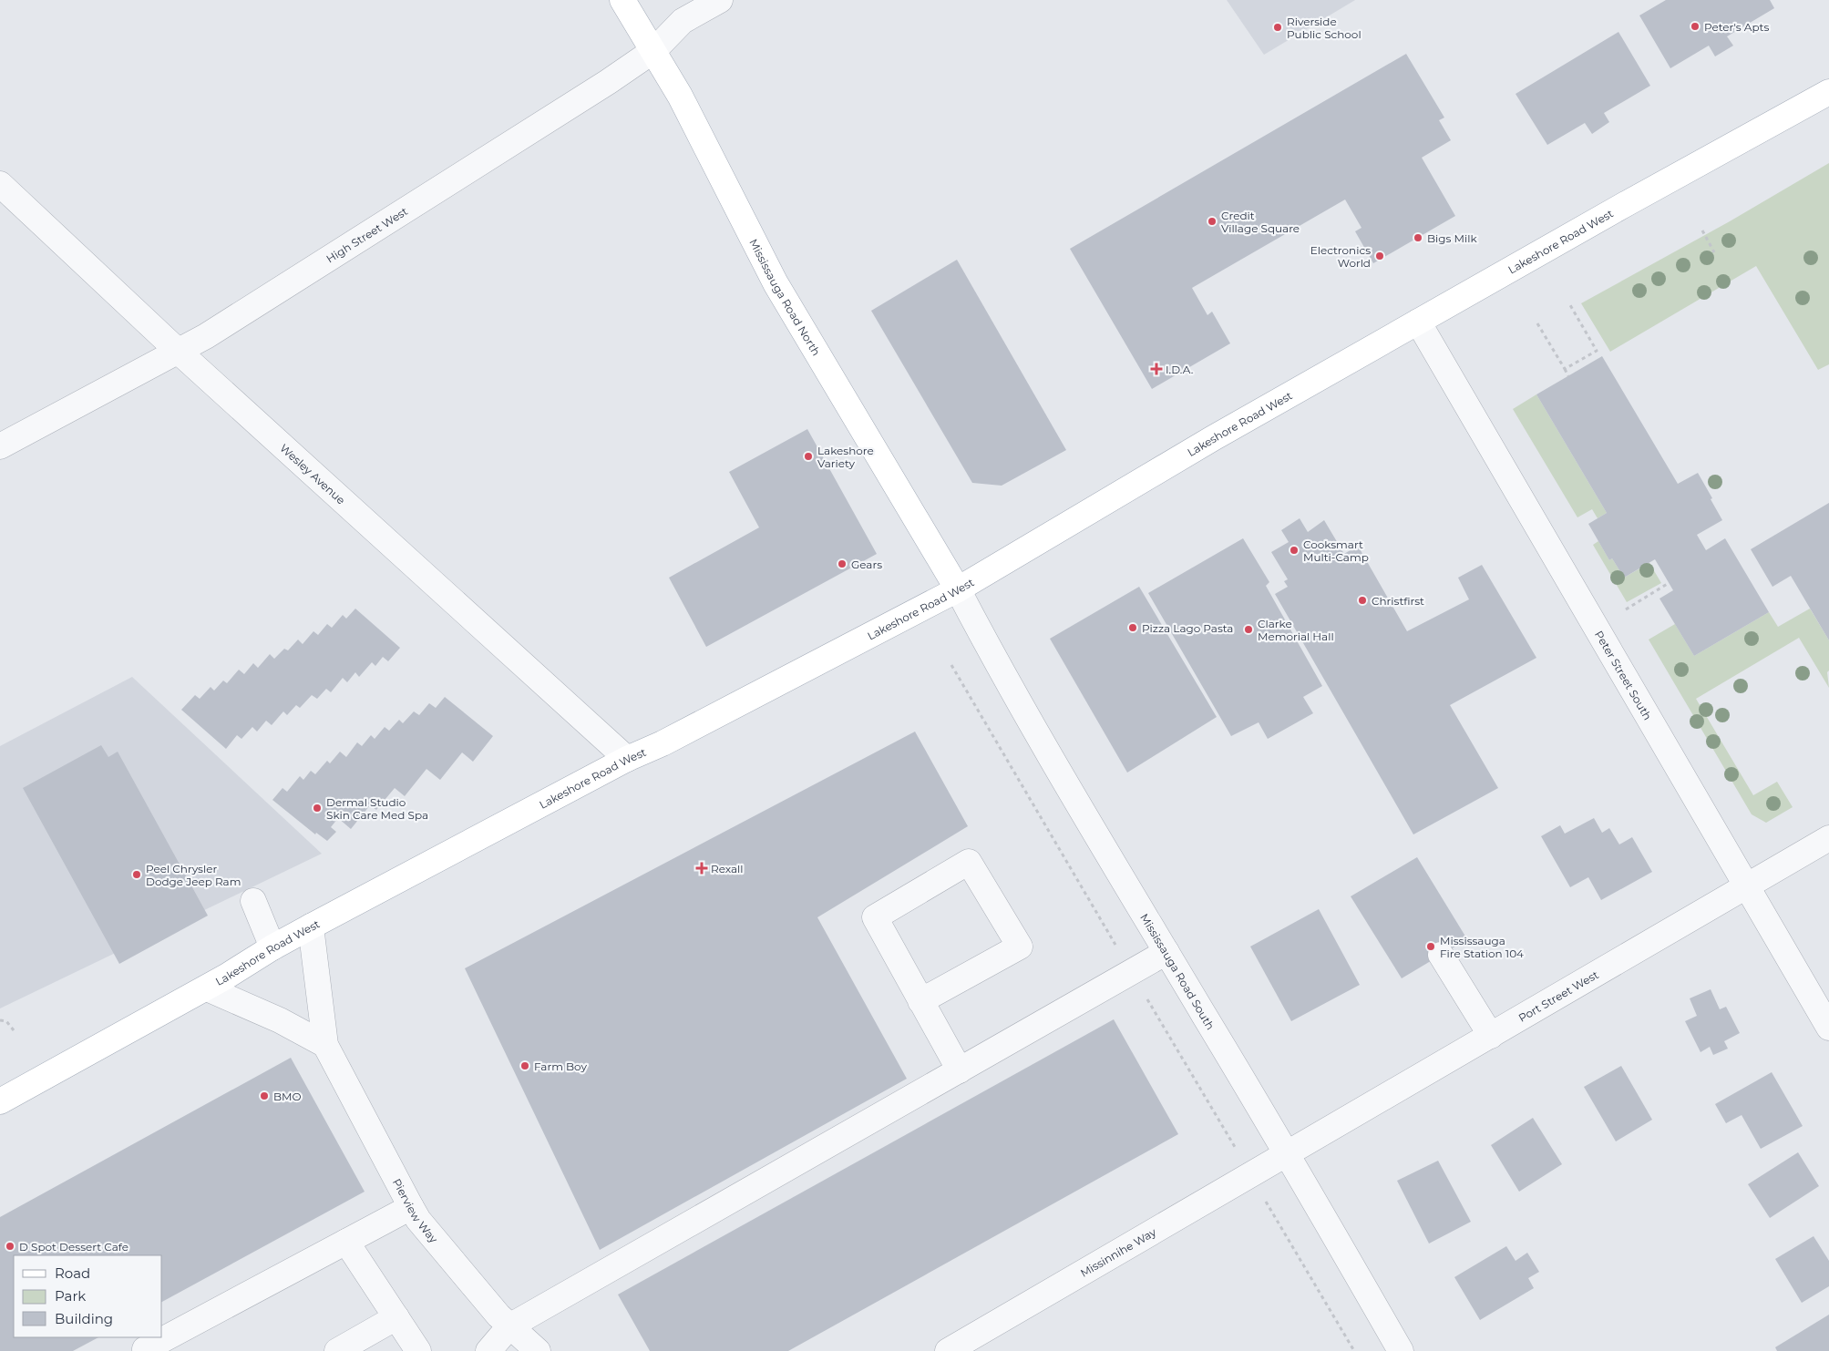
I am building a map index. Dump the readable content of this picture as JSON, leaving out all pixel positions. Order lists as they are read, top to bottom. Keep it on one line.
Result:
{"streets":{"main road":["Lakeshore Road West","Mississauga Road North"],"street":["High Street West","Wesley Avenue","Peter Street South","Mississauga Road South","Port Street West","Pierview Way","Missinnihe Way"]},"crossings":[["High Street West","Mississauga Road North"],["High Street West","Wesley Avenue"],["Lakeshore Road West","Mississauga Road North"],["Lakeshore Road West","Wesley Avenue"],["Lakeshore Road West","Peter Street South"],["Lakeshore Road West","Mississauga Road South"],["Lakeshore Road West","Pierview Way"],["Mississauga Road North","Mississauga Road South"],["Peter Street South","Port Street West"],["Mississauga Road South","Port Street West"],["Mississauga Road South","Missinnihe Way"],["Port Street West","Missinnihe Way"]],"places":{"other":["Peter's Apts","Riverside Public School","Credit Village Square","Bigs Milk","Electronics World","Lakeshore Variety","Cooksmart Multi-Camp","Gears","Christfirst","Pizza Lago Pasta","Clarke Memorial Hall","Dermal Studio Skin Care Med Spa","Peel Chrysler Dodge Jeep Ram","Mississauga Fire Station 104","Farm Boy","BMO","D Spot Dessert Cafe"],"health":["I.D.A.","Rexall"]},"legend":["Road","Park","Building"]}
